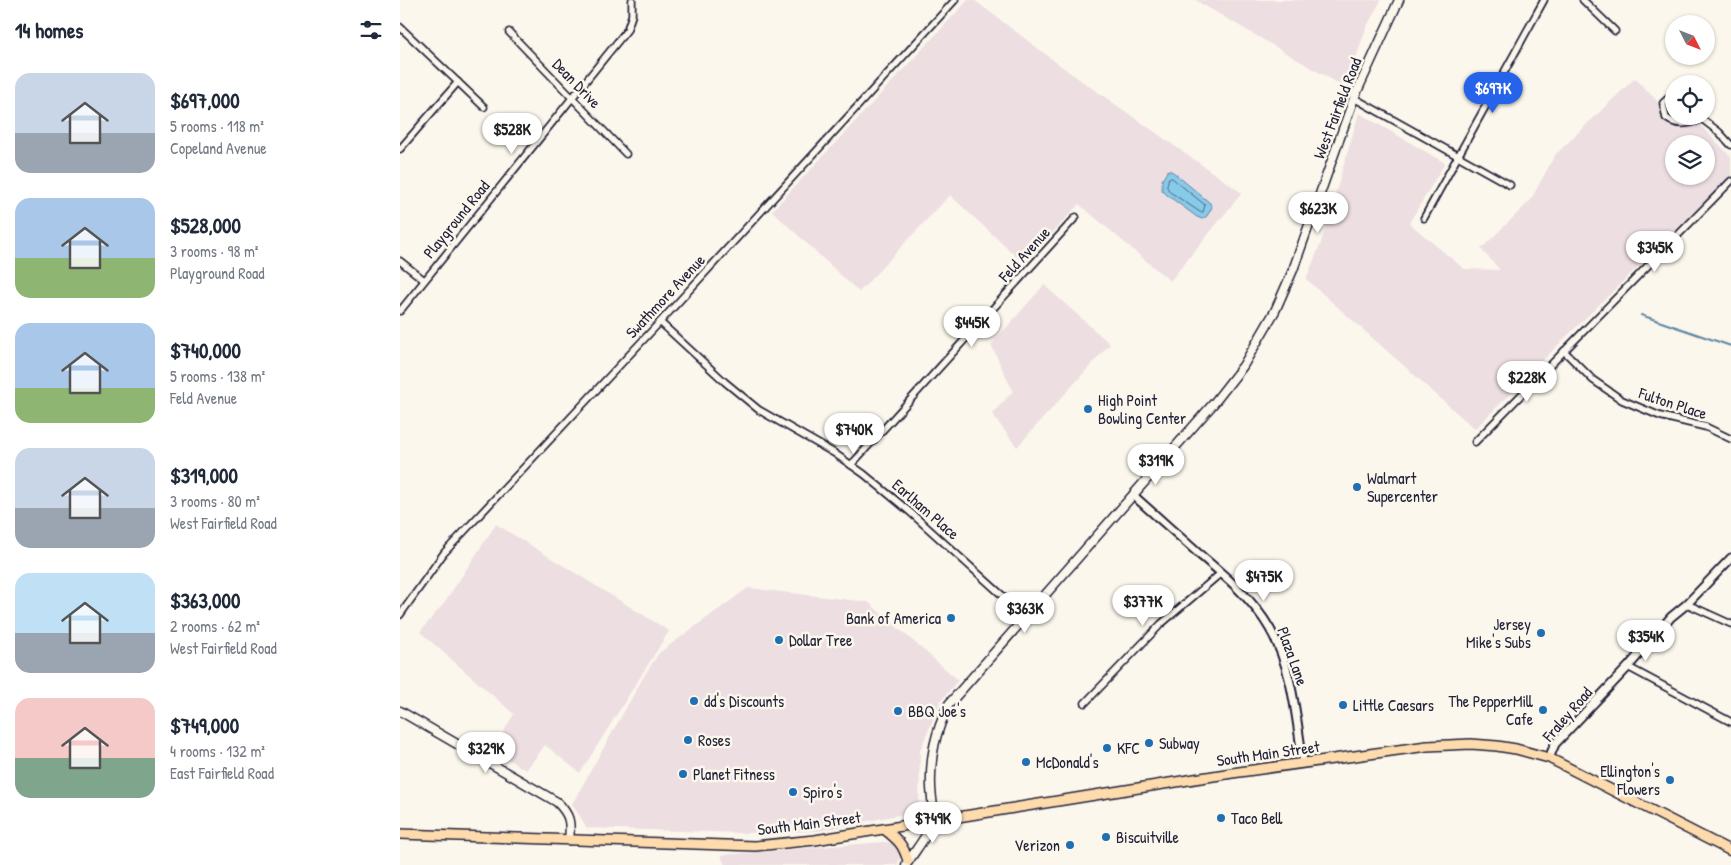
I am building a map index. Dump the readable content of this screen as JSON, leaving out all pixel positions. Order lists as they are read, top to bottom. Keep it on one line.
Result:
{"streets":{"main road":["West Fairfield Road","South Main Street"],"street":["Dean Drive","Playground Road","Feld Avenue","Swathmore Avenue","Fulton Place","Earlham Place","Plaza Lane","Fraley Road"]},"crossings":[["Dean Drive","Playground Road"],["West Fairfield Road","Earlham Place"],["West Fairfield Road","Plaza Lane"],["West Fairfield Road","South Main Street"],["Feld Avenue","Earlham Place"],["Swathmore Avenue","Earlham Place"],["Plaza Lane","South Main Street"],["Fraley Road","South Main Street"]],"places":["High Point Bowling Center","Walmart Supercenter","Bank of America","Jersey Mike's Subs","Dollar Tree","dd's Discounts","Little Caesars","The PepperMill Cafe","BBQ Joe's","Roses","Subway","KFC","McDonald's","Planet Fitness","Ellington's Flowers","Spiro's","Taco Bell","Biscuitville","Verizon"],"north":"bottom right","page":{"heading":"14 homes","list":[{"name":"$697,000","note":"5 rooms · 118 m² · Copeland Avenue"},{"name":"$528,000","note":"3 rooms · 98 m² · Playground Road"},{"name":"$740,000","note":"5 rooms · 138 m² · Feld Avenue"},{"name":"$319,000","note":"3 rooms · 80 m² · West Fairfield Road"},{"name":"$363,000","note":"2 rooms · 62 m² · West Fairfield Road"},{"name":"$749,000","note":"4 rooms · 132 m² · East Fairfield Road"}],"price":["$697K","$528K","$623K","$345K","$445K","$228K","$740K","$319K","$475K","$377K","$363K","$354K","$329K","$749K"]}}
